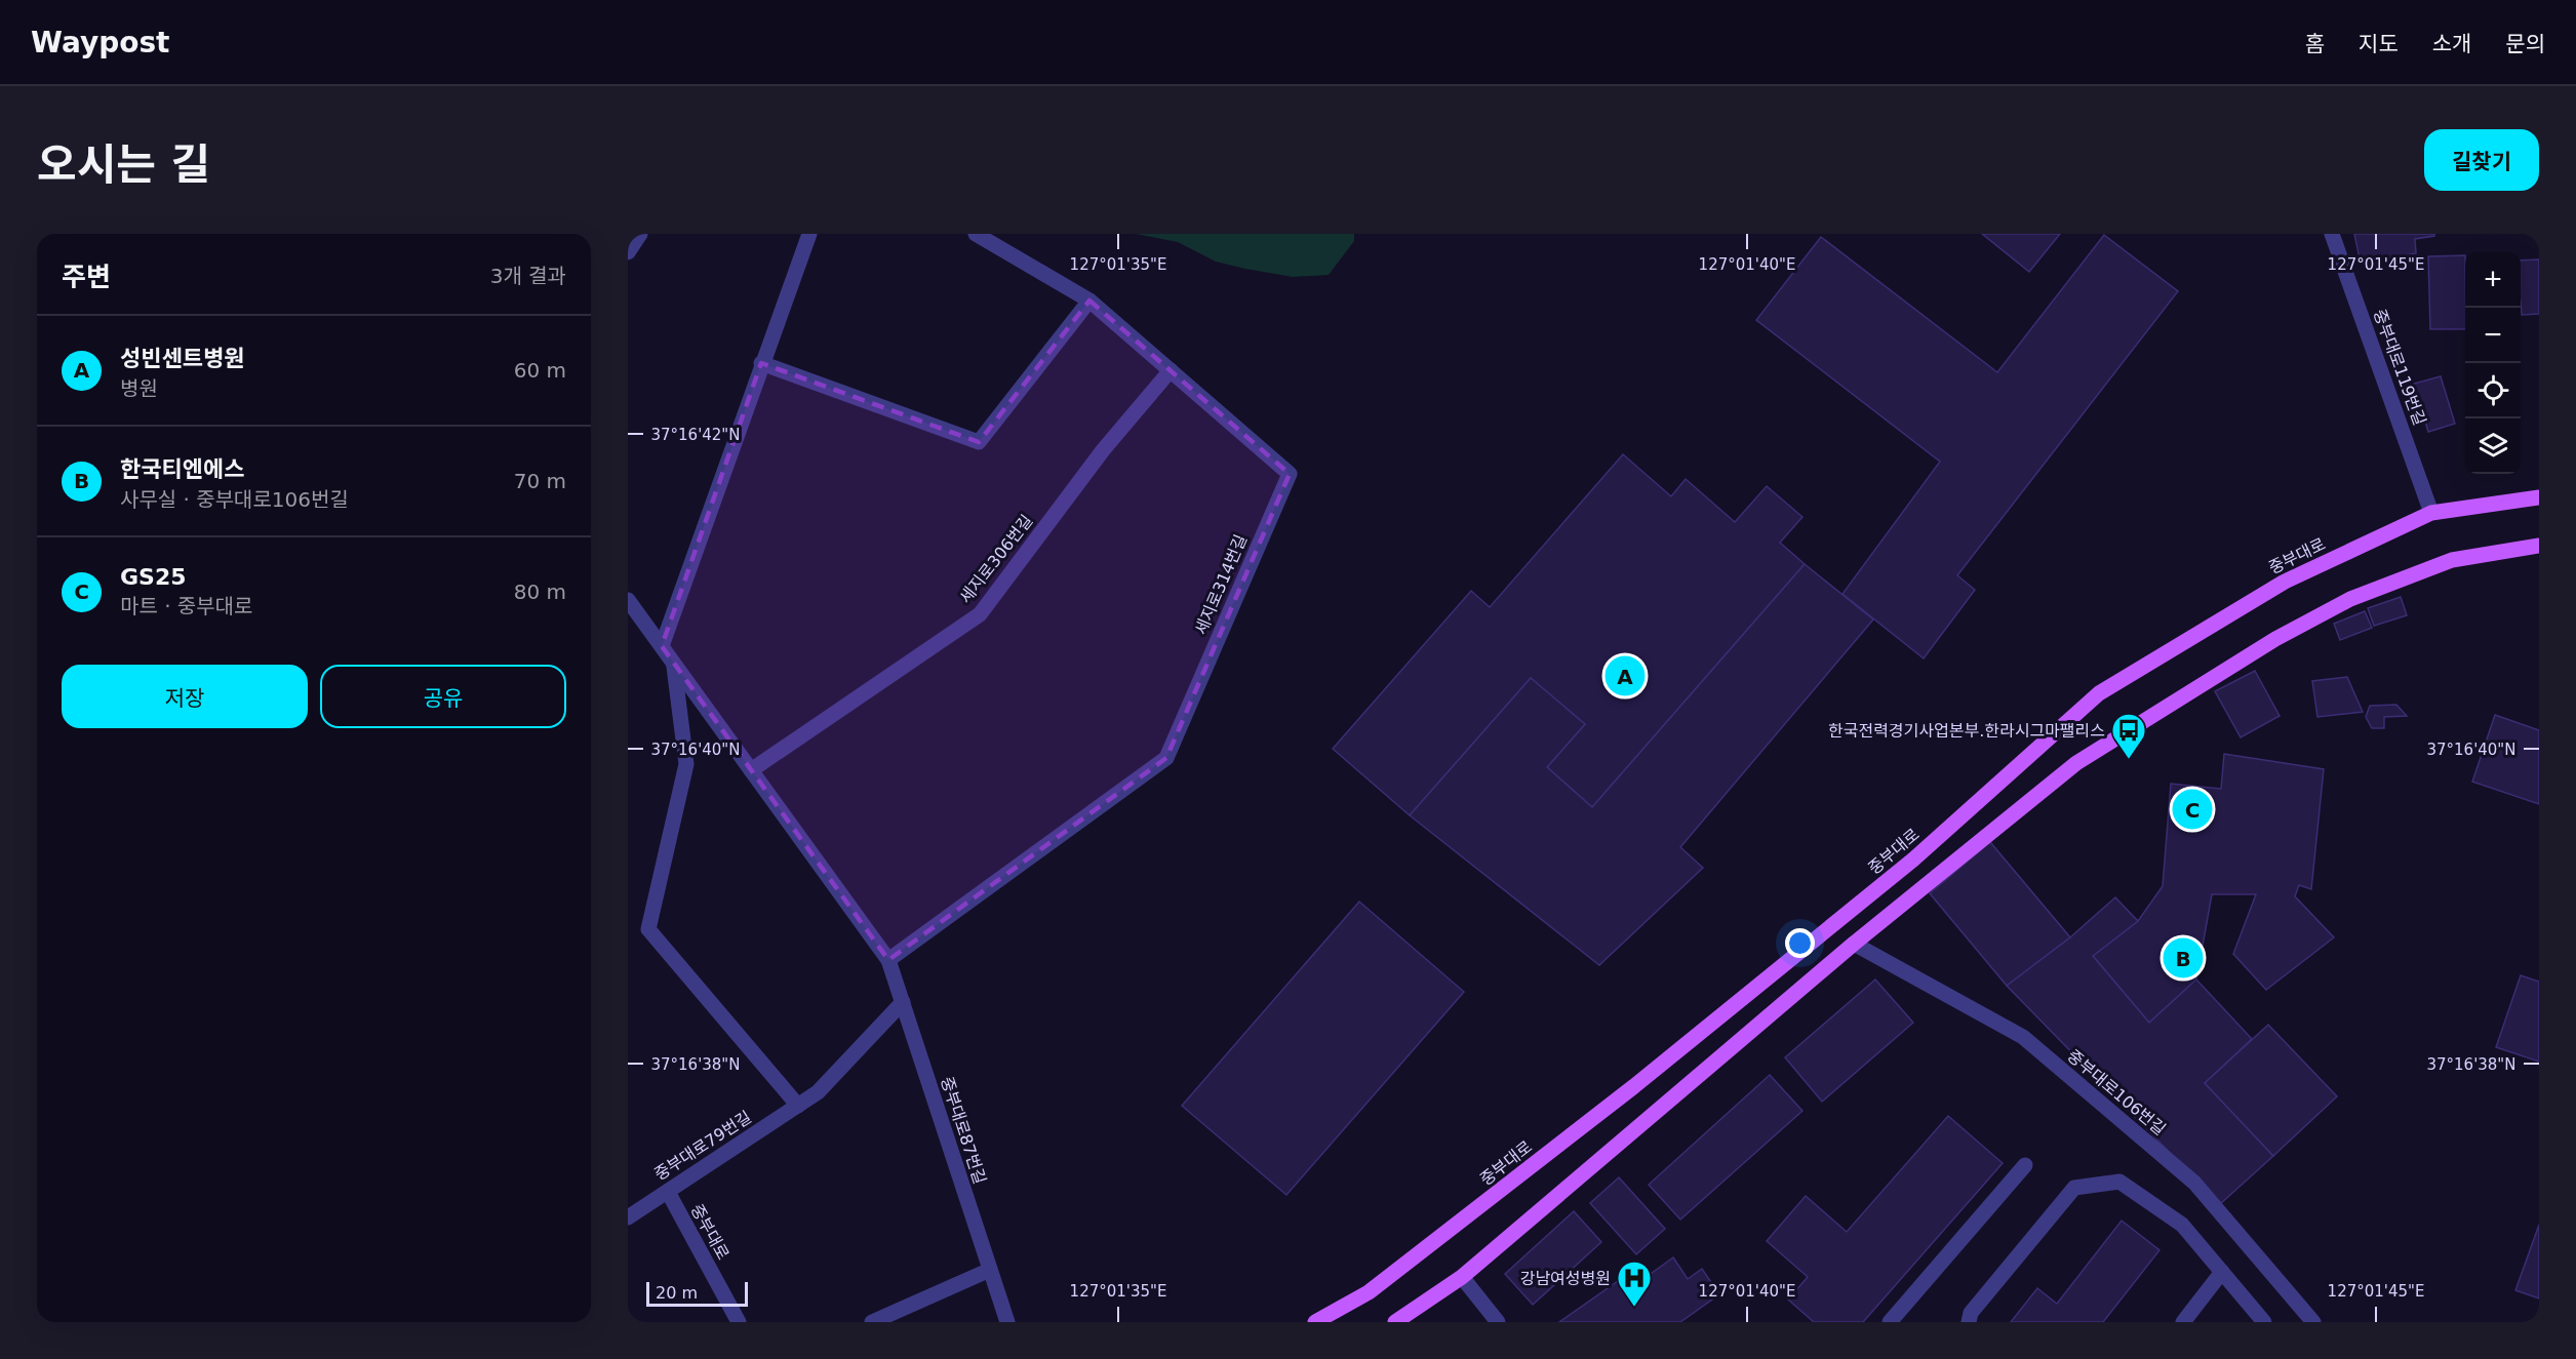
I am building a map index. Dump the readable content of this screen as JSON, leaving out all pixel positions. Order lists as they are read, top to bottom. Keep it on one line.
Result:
{"streets":{"main road":["중부대로"],"street":["중부대로119번길","세지로306번길","세지로314번길","중부대로106번길","중부대로87번길","중부대로79번길"]},"crossings":[["중부대로119번길","중부대로"],["중부대로","중부대로79번길"],["세지로306번길","세지로314번길"],["세지로314번길","중부대로87번길"]],"places":{"bus stop":["한국전력경기사업본부.한라시그마팰리스"],"hospital":["강남여성병원"]},"scale_bar":"20 m","page":{"header":"Waypost","nav":["홈","지도","소개","문의"],"title":"오시는 길","buttons":["길찾기",["저장","공유"]],"heading":["주변","3개 결과"],"map_buttons":["+","−"],"list":[{"mark":"A","name":"성빈센트병원","note":"병원","value":"60 m"},{"mark":"B","name":"한국티엔에스","note":"사무실 · 중부대로106번길","value":"70 m"},{"mark":"C","name":"GS25","note":"마트 · 중부대로","value":"80 m"}],"pins":["A","C","B"],"scale":"20 m"},"coordinates":["127°01'35\"E","127°01'40\"E","127°01'45\"E","37°16'42\"N","37°16'40\"N","37°16'38\"N"]}
